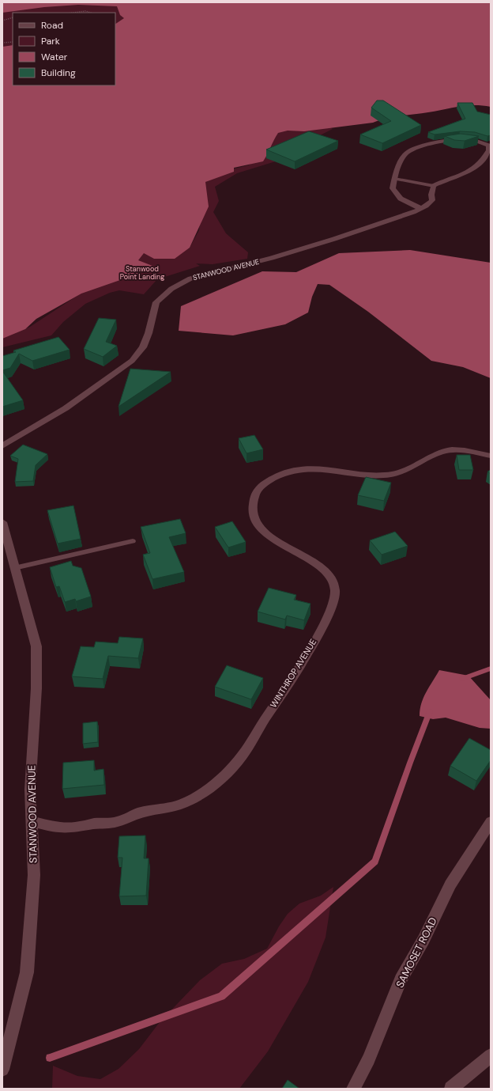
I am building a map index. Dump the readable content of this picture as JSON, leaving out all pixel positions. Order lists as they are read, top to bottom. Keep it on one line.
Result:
{"streets":{"street":["STANWOOD AVENUE","WINTHROP AVENUE","SAMOSET ROAD"]},"crossings":[["STANWOOD AVENUE","WINTHROP AVENUE"]],"parks":["Stanwood Point Landing"],"legend":["Road","Park","Water","Building"]}
